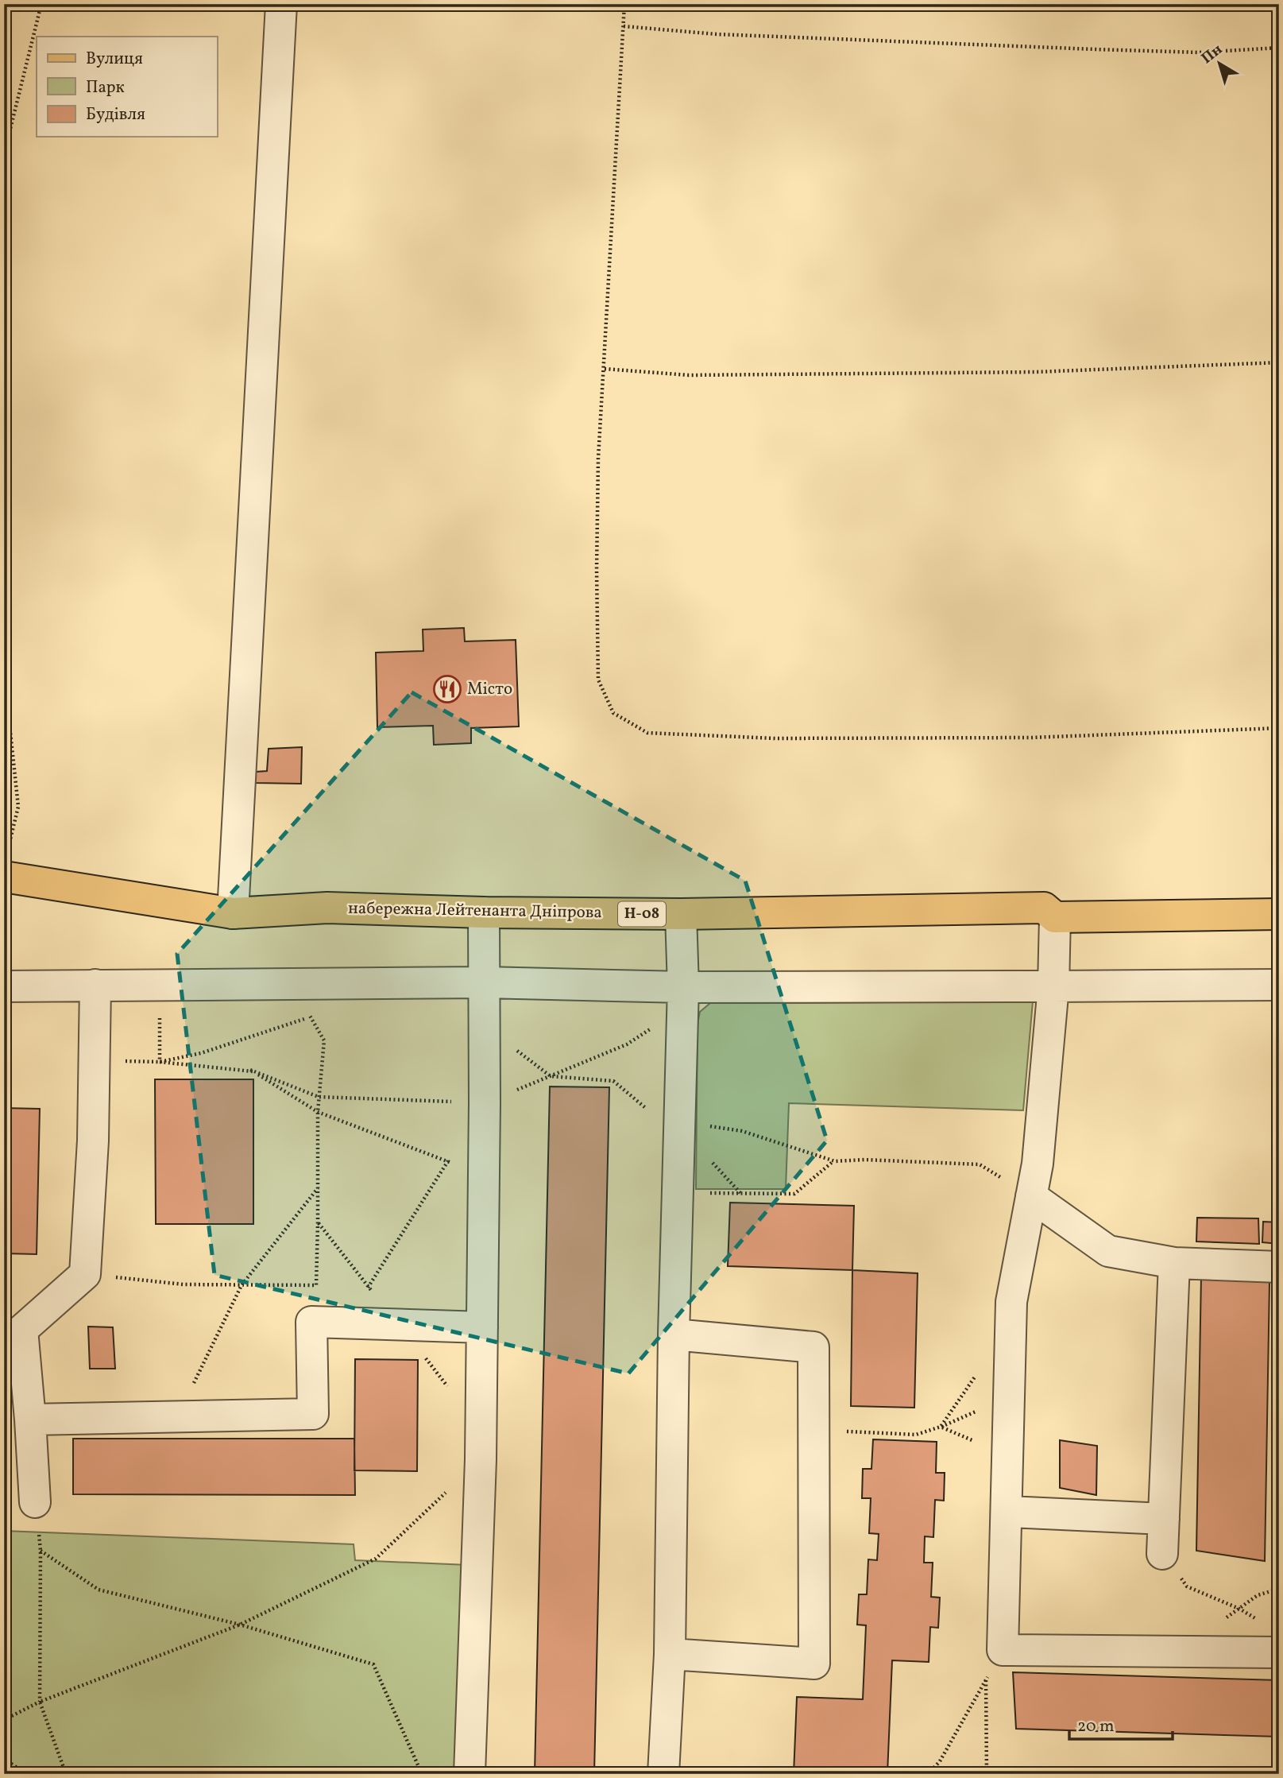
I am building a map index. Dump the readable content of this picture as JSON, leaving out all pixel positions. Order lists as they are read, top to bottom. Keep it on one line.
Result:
{"streets":{"main road":["набережна Лейтенанта Дніпрова","Н-08"]},"places":{"restaurant":["Місто"]},"legend":["Вулиця","Парк","Будівля"],"scale_bar":"20 m","north":"top left"}
